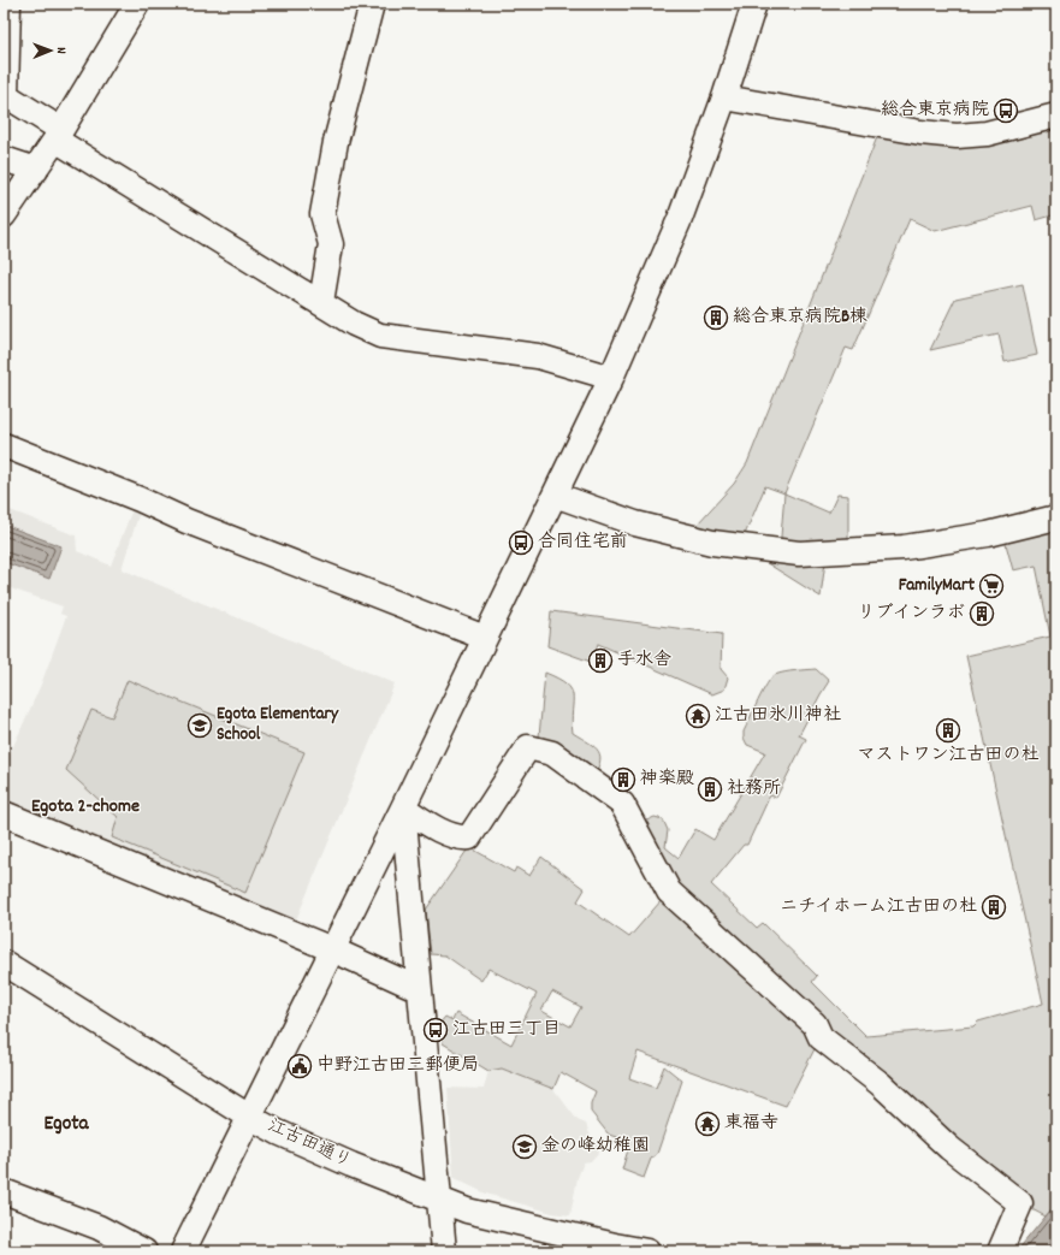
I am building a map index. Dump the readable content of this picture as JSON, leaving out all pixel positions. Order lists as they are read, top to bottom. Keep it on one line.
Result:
{"streets":{"street":["江古田通り"]},"districts":["Egota 2-chome","Egota"],"places":{"bus stop":["総合東京病院","合同住宅前","江古田三丁目"],"building":["総合東京病院B棟","リブインラボ","手水舎","マストワン江古田の杜","神楽殿","社務所","ニチイホーム江古田の杜"],"supermarket":["FamilyMart"],"temple":["江古田氷川神社","東福寺"],"school or university":["Egota Elementary School","金の峰幼稚園"],"public building":["中野江古田三郵便局"]},"north":"right"}
